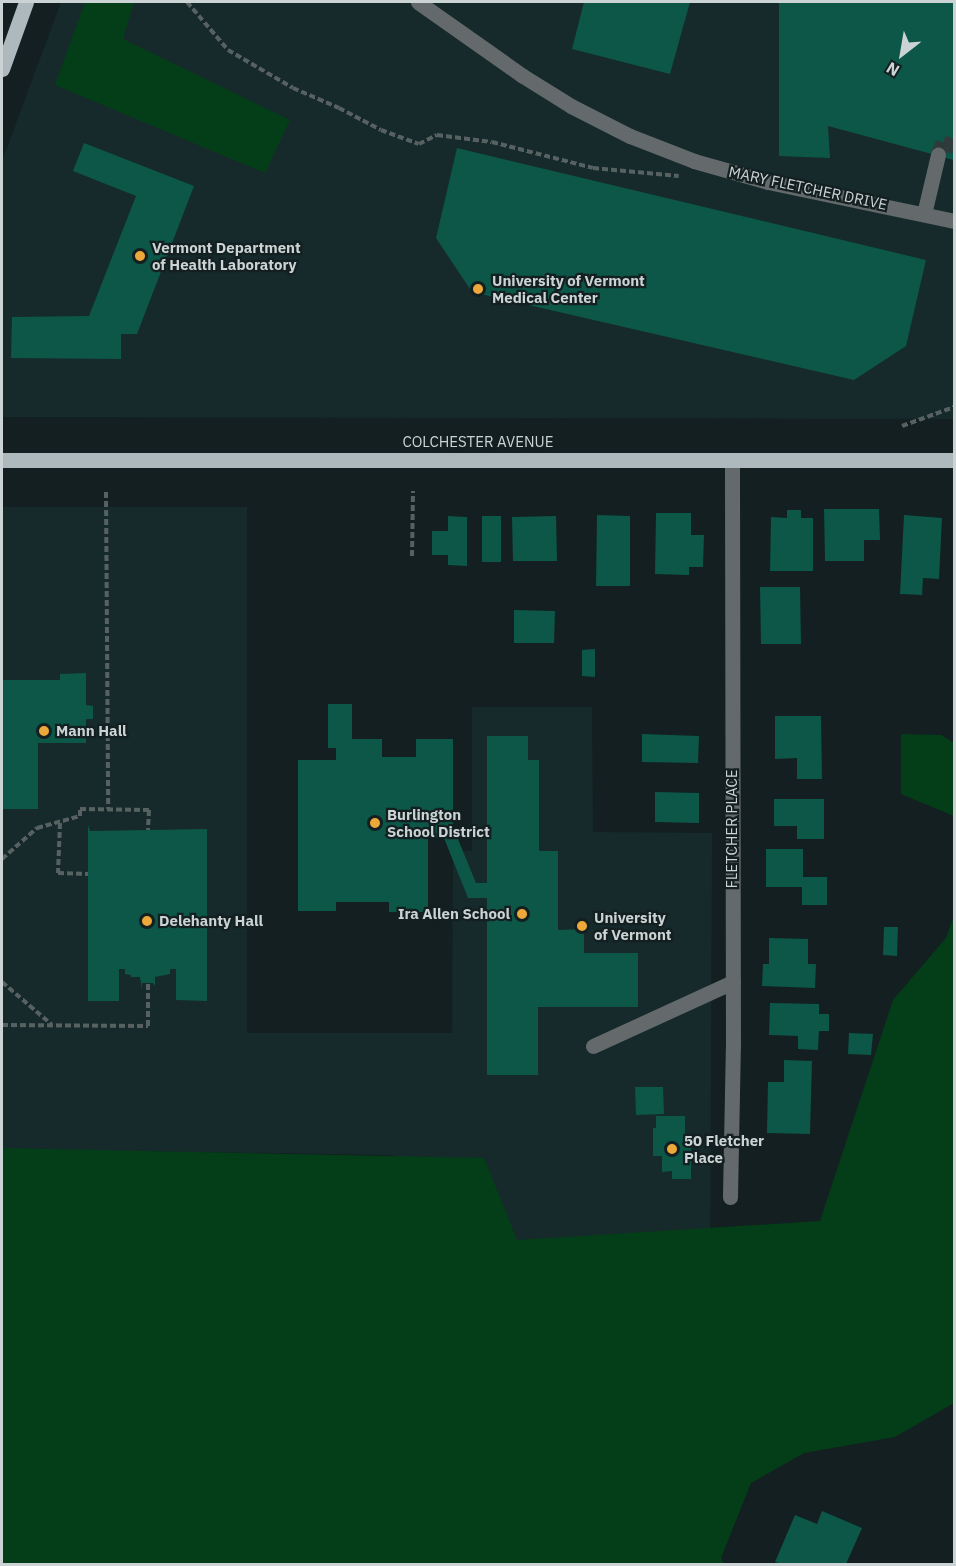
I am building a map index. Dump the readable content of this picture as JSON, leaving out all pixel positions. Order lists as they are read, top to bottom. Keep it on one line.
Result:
{"streets":{"main road":["COLCHESTER AVENUE"],"street":["MARY FLETCHER DRIVE","FLETCHER PLACE"]},"crossings":[["COLCHESTER AVENUE","FLETCHER PLACE"]],"places":["Vermont Department of Health Laboratory","University of Vermont Medical Center","Mann Hall","Burlington School District","Ira Allen School","Delehanty Hall","University of Vermont","50 Fletcher Place"],"north":"bottom left"}
